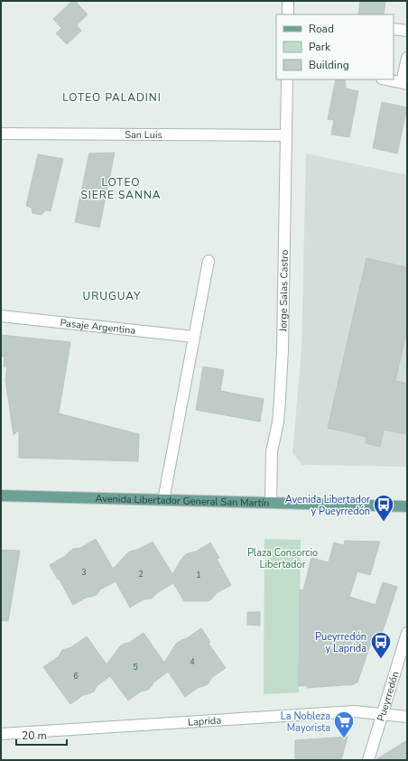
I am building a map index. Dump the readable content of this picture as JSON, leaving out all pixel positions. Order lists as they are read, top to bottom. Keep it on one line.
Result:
{"streets":{"main road":["Avenida Libertador General San Martín"],"street":["San Luis","Jorge Salas Castro","Pasaje Argentina","Pueyrredón","Laprida"]},"crossings":[["San Luis","Jorge Salas Castro"],["Jorge Salas Castro","Avenida Libertador General San Martín"],["Pueyrredón","Laprida"]],"districts":["LOTEO PALADINI","LOTEO SIERE SANNA","URUGUAY"],"parks":["Plaza Consorcio Libertador"],"places":{"bus stop":["Avenida Libertador y Pueyrredón","Pueyrredón y Laprida"],"supermarket":["La Nobleza Mayorista"]},"house_numbers":["3","2","1","4","5","6"],"legend":["Road","Park","Building"],"scale_bar":"20 m"}
